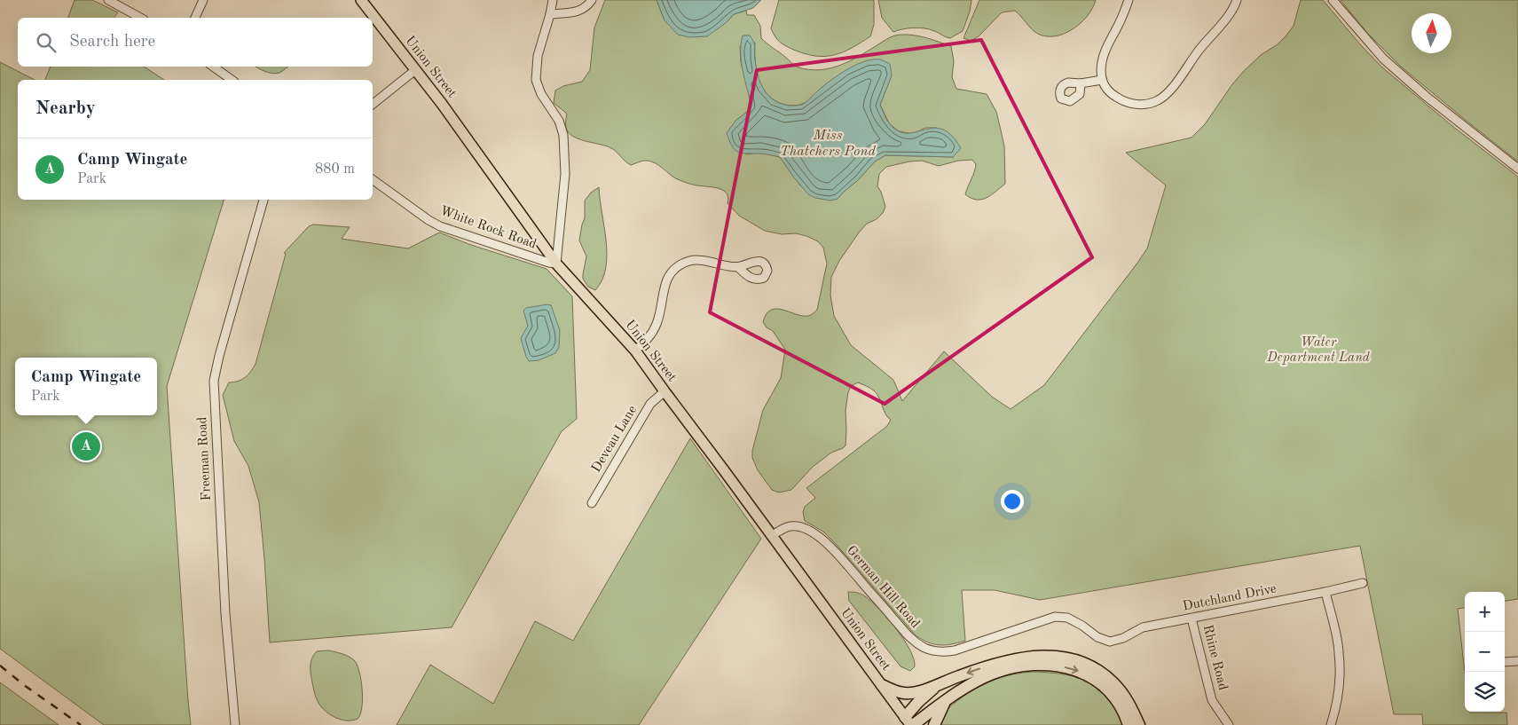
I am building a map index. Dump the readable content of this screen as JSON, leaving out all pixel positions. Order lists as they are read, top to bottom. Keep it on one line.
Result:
{"streets":{"main road":["Union Street"],"street":["White Rock Road","Deveau Lane","Freeman Road","German Hill Road","Dutchland Drive","Rhine Road"]},"crossings":[["Union Street","White Rock Road"],["Union Street","Deveau Lane"],["Union Street","German Hill Road"],["German Hill Road","Dutchland Drive"],["Dutchland Drive","Rhine Road"]],"water":["Miss Thatchers Pond"],"parks":["Water Department Land"],"north":"top","page":{"search":"Search here","heading":"Nearby","list":[{"mark":"A","name":"Camp Wingate","note":"Park","value":"880 m"}],"popup":["Camp Wingate","Park"],"pins":"A","map_buttons":["+","−"]}}
